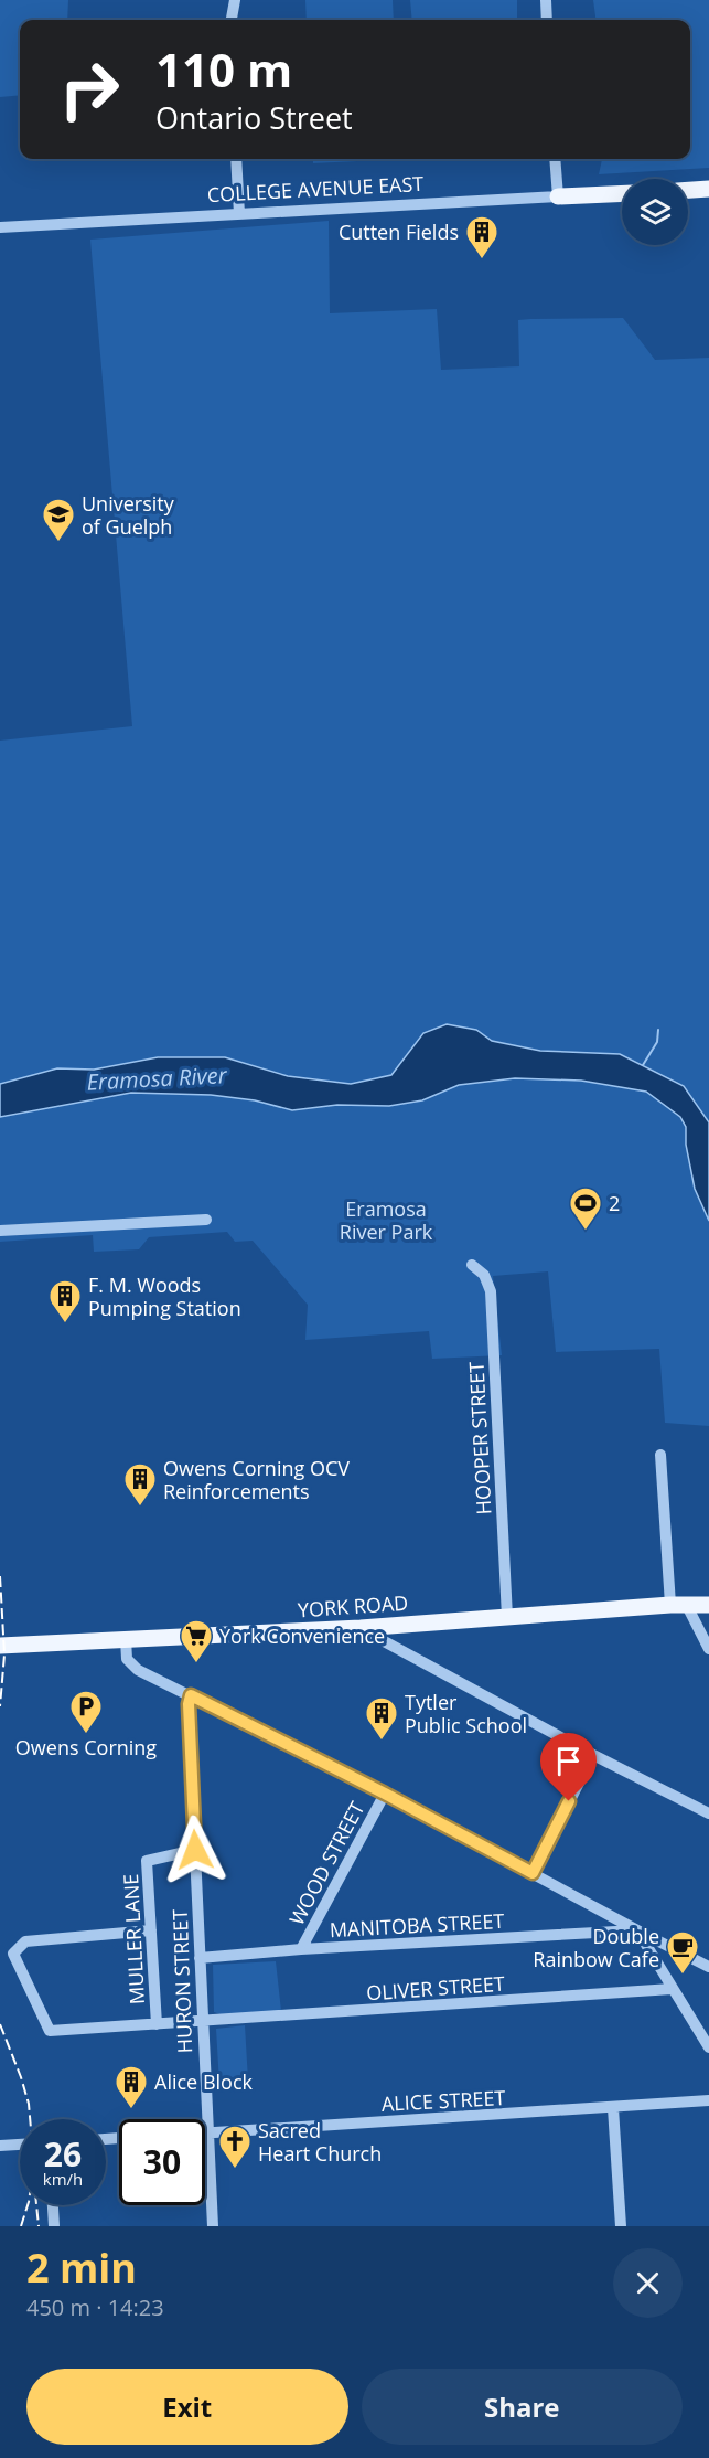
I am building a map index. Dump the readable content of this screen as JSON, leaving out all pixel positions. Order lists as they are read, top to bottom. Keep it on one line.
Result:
{"streets":{"main road":["COLLEGE AVENUE EAST","YORK ROAD"],"street":["HOOPER STREET","WOOD STREET","MANITOBA STREET","MULLER LANE","HURON STREET","OLIVER STREET","ALICE STREET"]},"crossings":[["HOOPER STREET","YORK ROAD"],["WOOD STREET","MANITOBA STREET"],["MANITOBA STREET","HURON STREET"],["MULLER LANE","HURON STREET"],["MULLER LANE","OLIVER STREET"],["HURON STREET","OLIVER STREET"],["HURON STREET","ALICE STREET"]],"water":["Eramosa River"],"parks":["Eramosa River Park"],"places":{"building":["Cutten Fields","F. M. Woods Pumping Station","Owens Corning OCV Reinforcements","Tytler Public School","Alice Block"],"school or university":["University of Guelph"],"sports":["2"],"supermarket":["York Convenience"],"parking":["Owens Corning"],"cafe":["Double Rainbow Cafe"],"church":["Sacred Heart Church"]},"page":{"turn":["110 m","Ontario Street"],"speed":"26 km/h","limit":"30","heading":["2 min","450 m · 14:23"],"buttons":["Exit","Share"]}}
